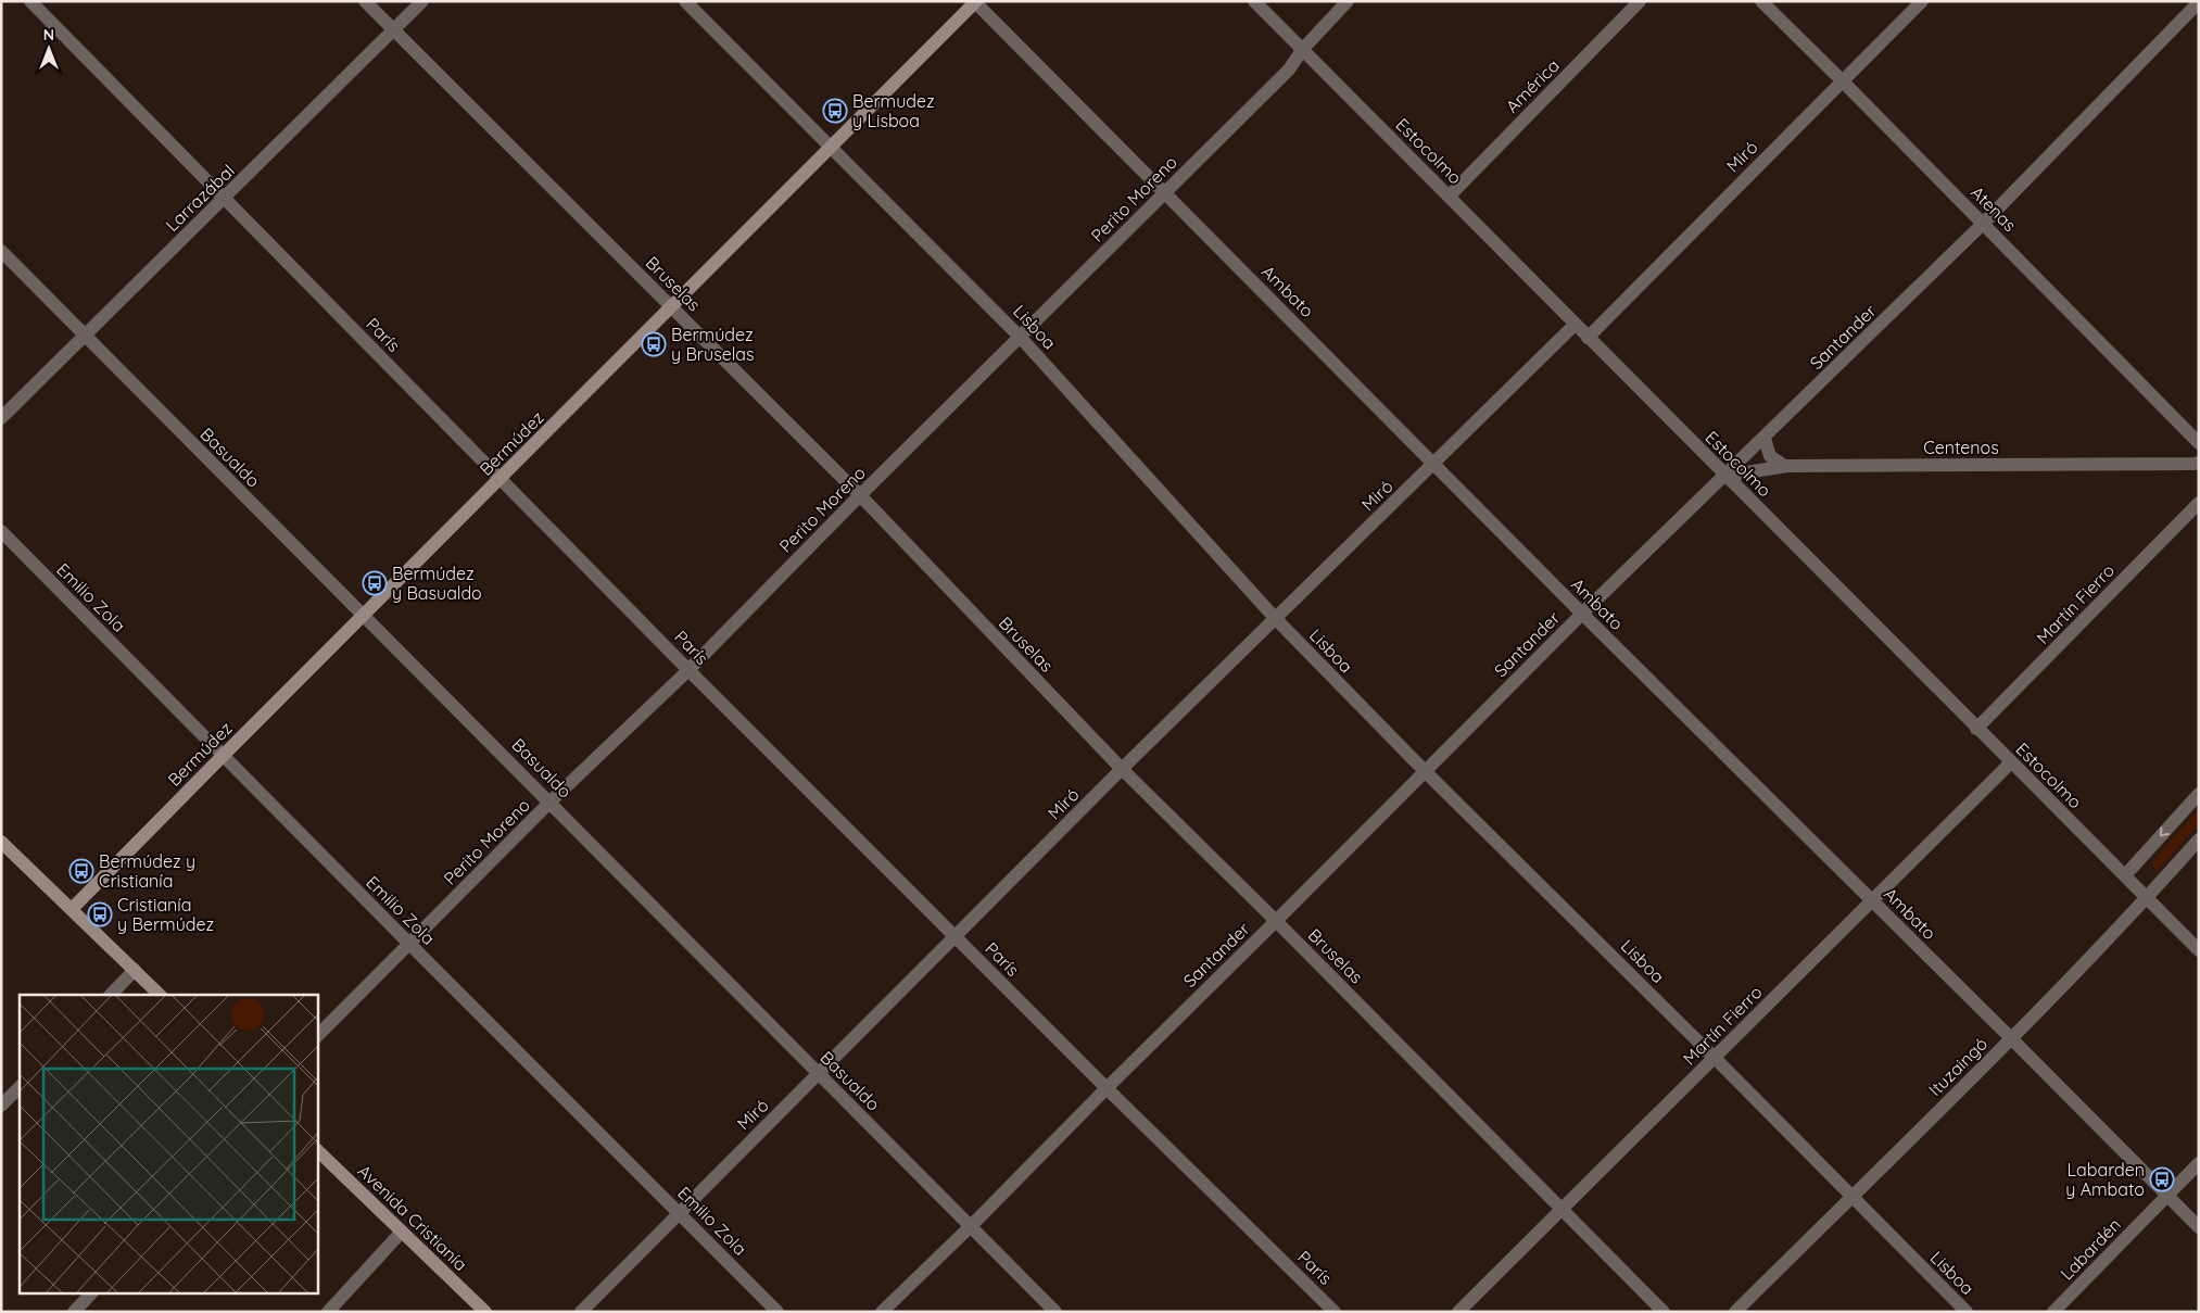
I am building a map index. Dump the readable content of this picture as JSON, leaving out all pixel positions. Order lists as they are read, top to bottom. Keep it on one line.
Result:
{"streets":{"street":["América","Estocolmo","Miró","Larrazábal","Perito Moreno","Atenas","Bruselas","Ambato","Lisboa","París","Santander","Bermúdez","Centenos","Basualdo","Emilio Zola","Martín Fierro","Ituzaingó","Avenida Cristianía","Labardén"]},"crossings":[["América","Estocolmo"],["Estocolmo","Miró"],["Estocolmo","Perito Moreno"],["Estocolmo","Santander"],["Estocolmo","Centenos"],["Estocolmo","Martín Fierro"],["Estocolmo","Ituzaingó"],["Miró","Atenas"],["Miró","Bruselas"],["Miró","Ambato"],["Miró","Lisboa"],["Miró","París"],["Miró","Basualdo"],["Miró","Emilio Zola"],["Larrazábal","Bruselas"],["Larrazábal","París"],["Larrazábal","Basualdo"],["Perito Moreno","Bruselas"],["Perito Moreno","Ambato"],["Perito Moreno","Lisboa"],["Perito Moreno","París"],["Perito Moreno","Basualdo"],["Perito Moreno","Emilio Zola"],["Atenas","Santander"],["Bruselas","Santander"],["Bruselas","Bermúdez"],["Bruselas","Martín Fierro"],["Ambato","Santander"],["Ambato","Bermúdez"],["Ambato","Martín Fierro"],["Ambato","Ituzaingó"],["Ambato","Labardén"],["Lisboa","Santander"],["Lisboa","Bermúdez"],["Lisboa","Martín Fierro"],["Lisboa","Ituzaingó"],["París","Santander"],["París","Bermúdez"],["Santander","Centenos"],["Santander","Basualdo"],["Bermúdez","Basualdo"],["Bermúdez","Emilio Zola"]],"places":{"bus stop":["Bermudez y Lisboa","Bermúdez y Bruselas","Bermúdez y Basualdo","Bermúdez y Cristianía","Cristianía y Bermúdez","Labarden y Ambato"]},"north":"top"}
